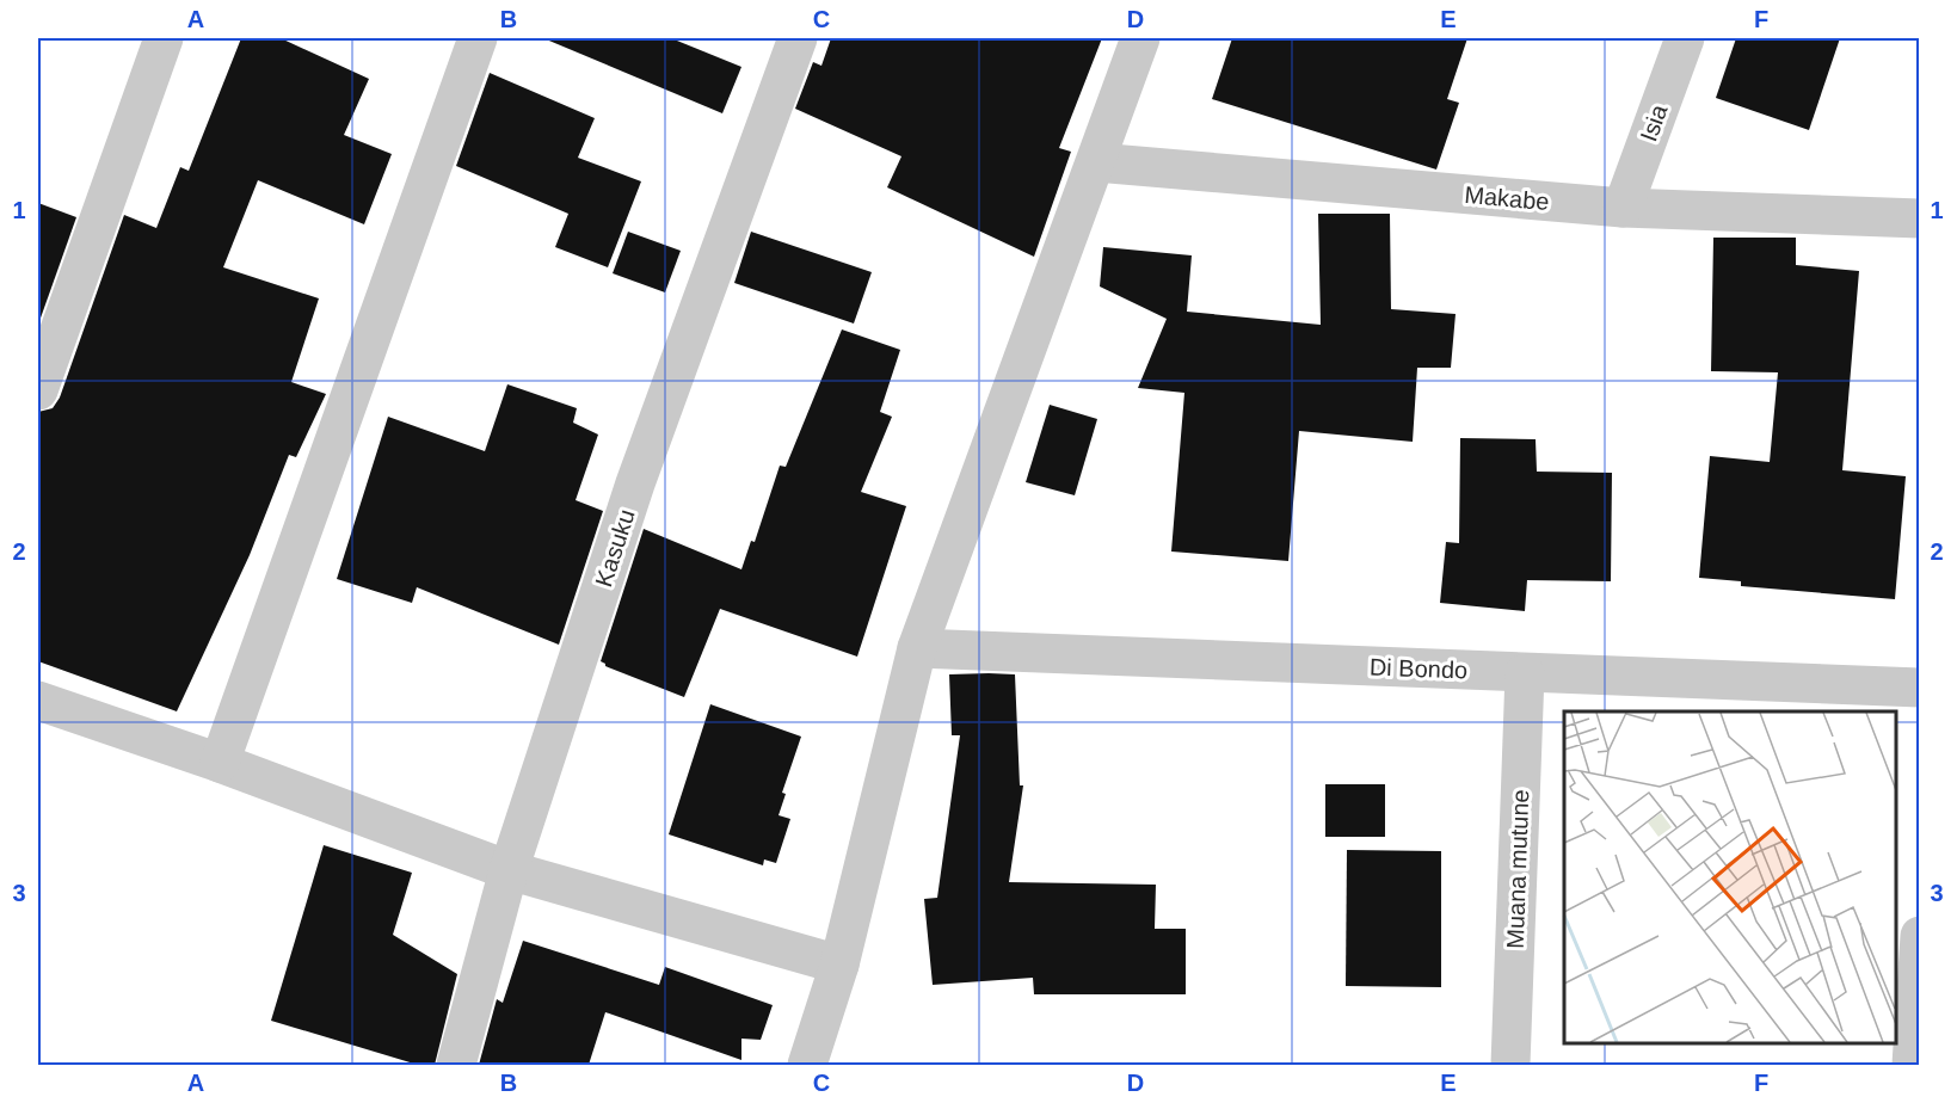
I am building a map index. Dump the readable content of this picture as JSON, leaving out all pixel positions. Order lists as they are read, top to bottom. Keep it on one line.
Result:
{"streets":{"street":["Isia","Makabe","Kasuku","Di Bondo","Muana mutune"]},"crossings":[["Isia","Makabe"],["Di Bondo","Muana mutune"]],"grid":{"columns":["A","B","C","D","E","F"],"rows":["1","2","3"]}}
